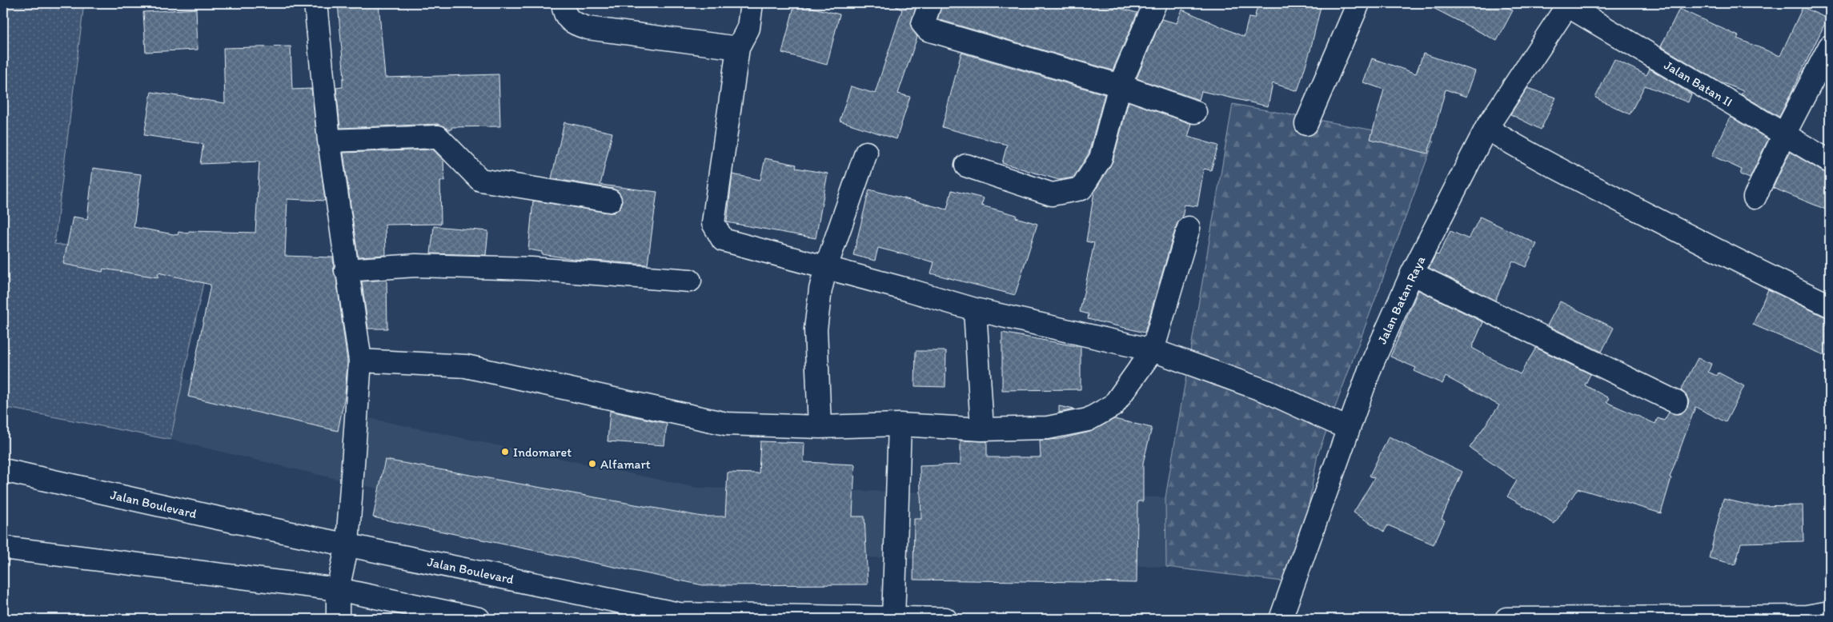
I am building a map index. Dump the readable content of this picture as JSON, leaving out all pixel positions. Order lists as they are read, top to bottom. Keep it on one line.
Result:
{"streets":{"street":["Jalan Batan II","Jalan Batan Raya","Jalan Boulevard"]},"crossings":[["Jalan Batan II","Jalan Batan Raya"]],"places":["Indomaret","Alfamart"]}
